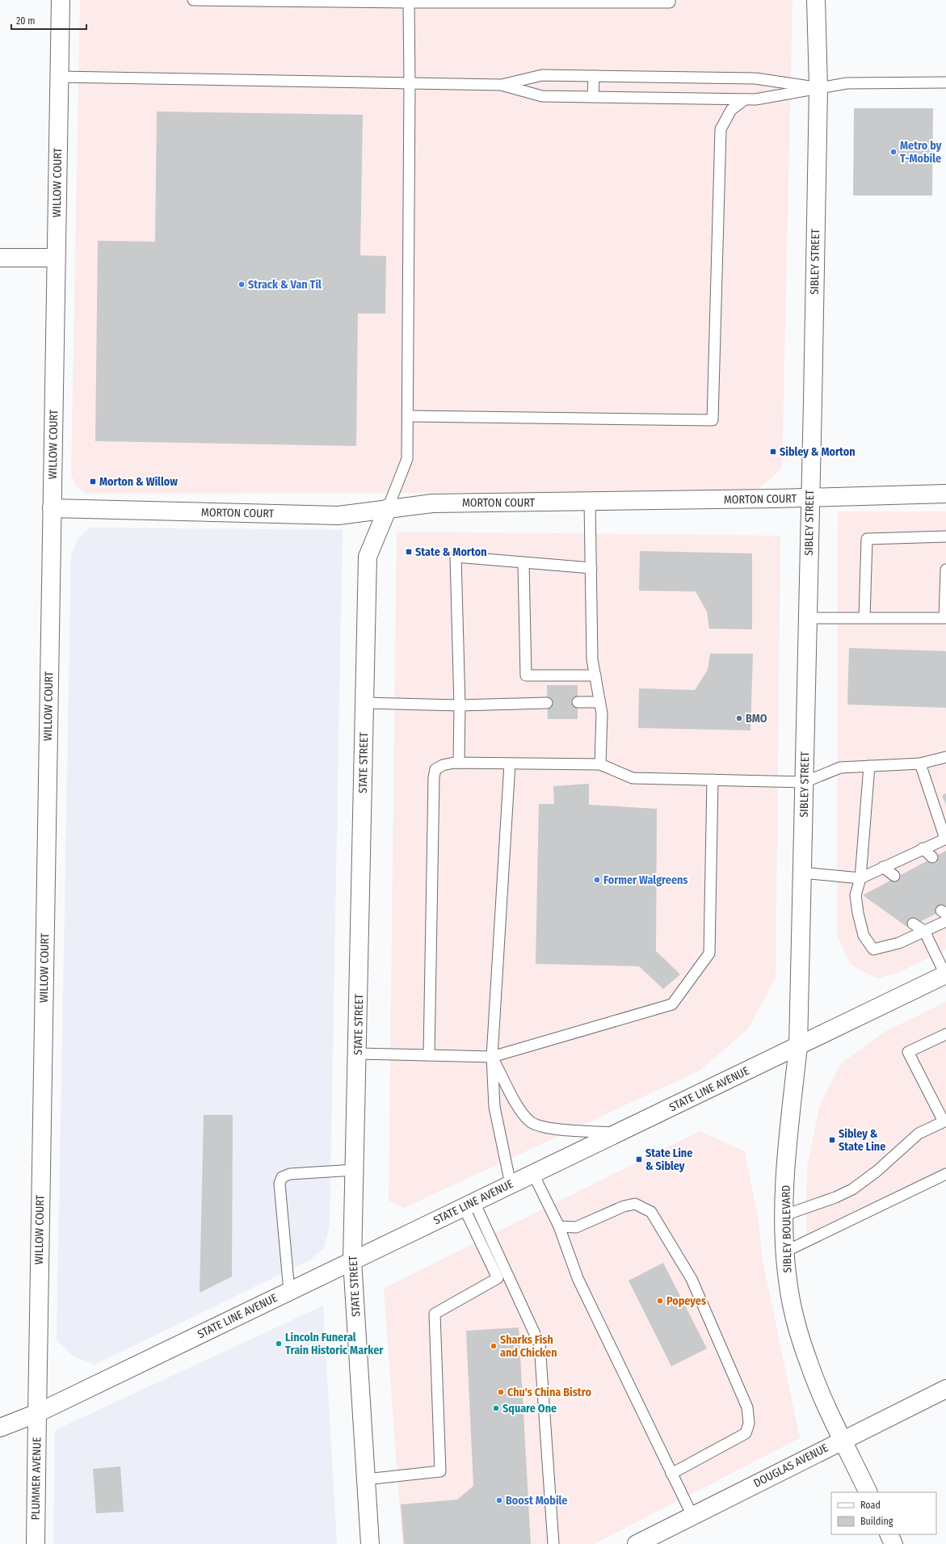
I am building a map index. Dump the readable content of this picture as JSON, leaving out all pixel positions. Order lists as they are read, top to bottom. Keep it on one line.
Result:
{"streets":{"street":["WILLOW COURT","SIBLEY STREET","MORTON COURT","STATE STREET","STATE LINE AVENUE","SIBLEY BOULEVARD","DOUGLAS AVENUE","PLUMMER AVENUE"]},"crossings":[["WILLOW COURT","MORTON COURT"],["WILLOW COURT","STATE LINE AVENUE"],["WILLOW COURT","PLUMMER AVENUE"],["SIBLEY STREET","MORTON COURT"],["SIBLEY STREET","STATE LINE AVENUE"],["SIBLEY STREET","SIBLEY BOULEVARD"],["MORTON COURT","STATE STREET"],["STATE STREET","STATE LINE AVENUE"],["STATE LINE AVENUE","SIBLEY BOULEVARD"],["STATE LINE AVENUE","PLUMMER AVENUE"],["SIBLEY BOULEVARD","DOUGLAS AVENUE"]],"places":{"other":["Metro by T-Mobile","Strack & Van Til","BMO","Former Walgreens","Popeyes","Lincoln Funeral Train Historic Marker","Sharks Fish and Chicken","Chu's China Bistro","Square One","Boost Mobile"],"transit":["Sibley & Morton","Morton & Willow","State & Morton","Sibley & State Line","State Line & Sibley"]},"legend":["Road","Building"],"scale_bar":"20 m"}
